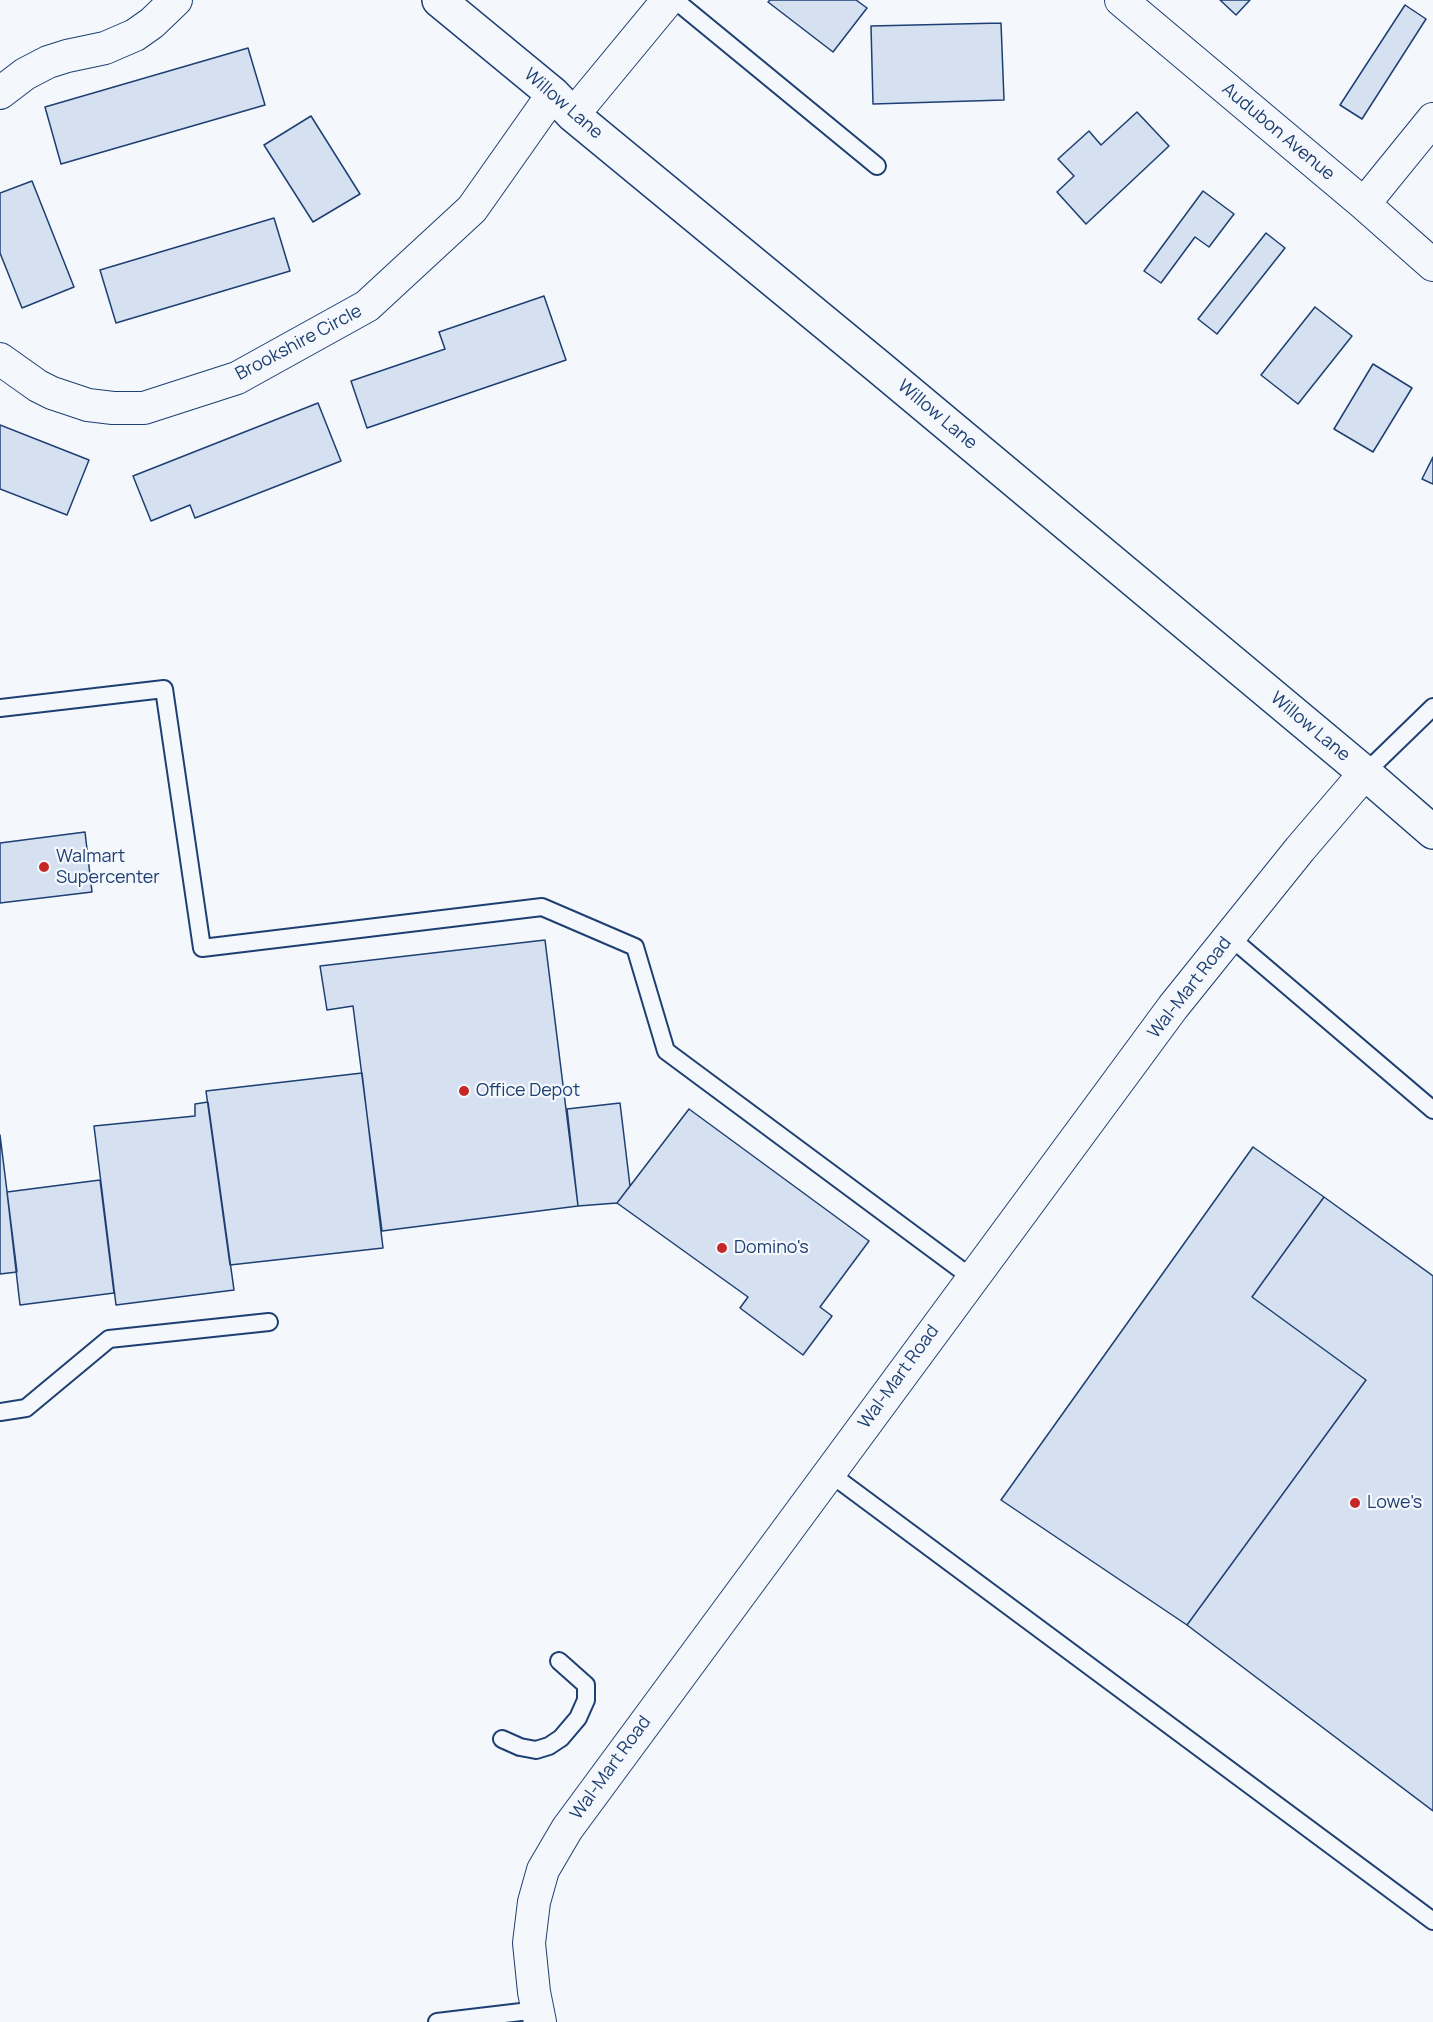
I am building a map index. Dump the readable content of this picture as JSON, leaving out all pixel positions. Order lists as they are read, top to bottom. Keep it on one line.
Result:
{"streets":{"street":["Willow Lane","Audubon Avenue","Brookshire Circle","Wal-Mart Road"]},"crossings":[["Willow Lane","Brookshire Circle"],["Willow Lane","Wal-Mart Road"]],"places":["Walmart Supercenter","Office Depot","Domino's","Lowe's"]}
